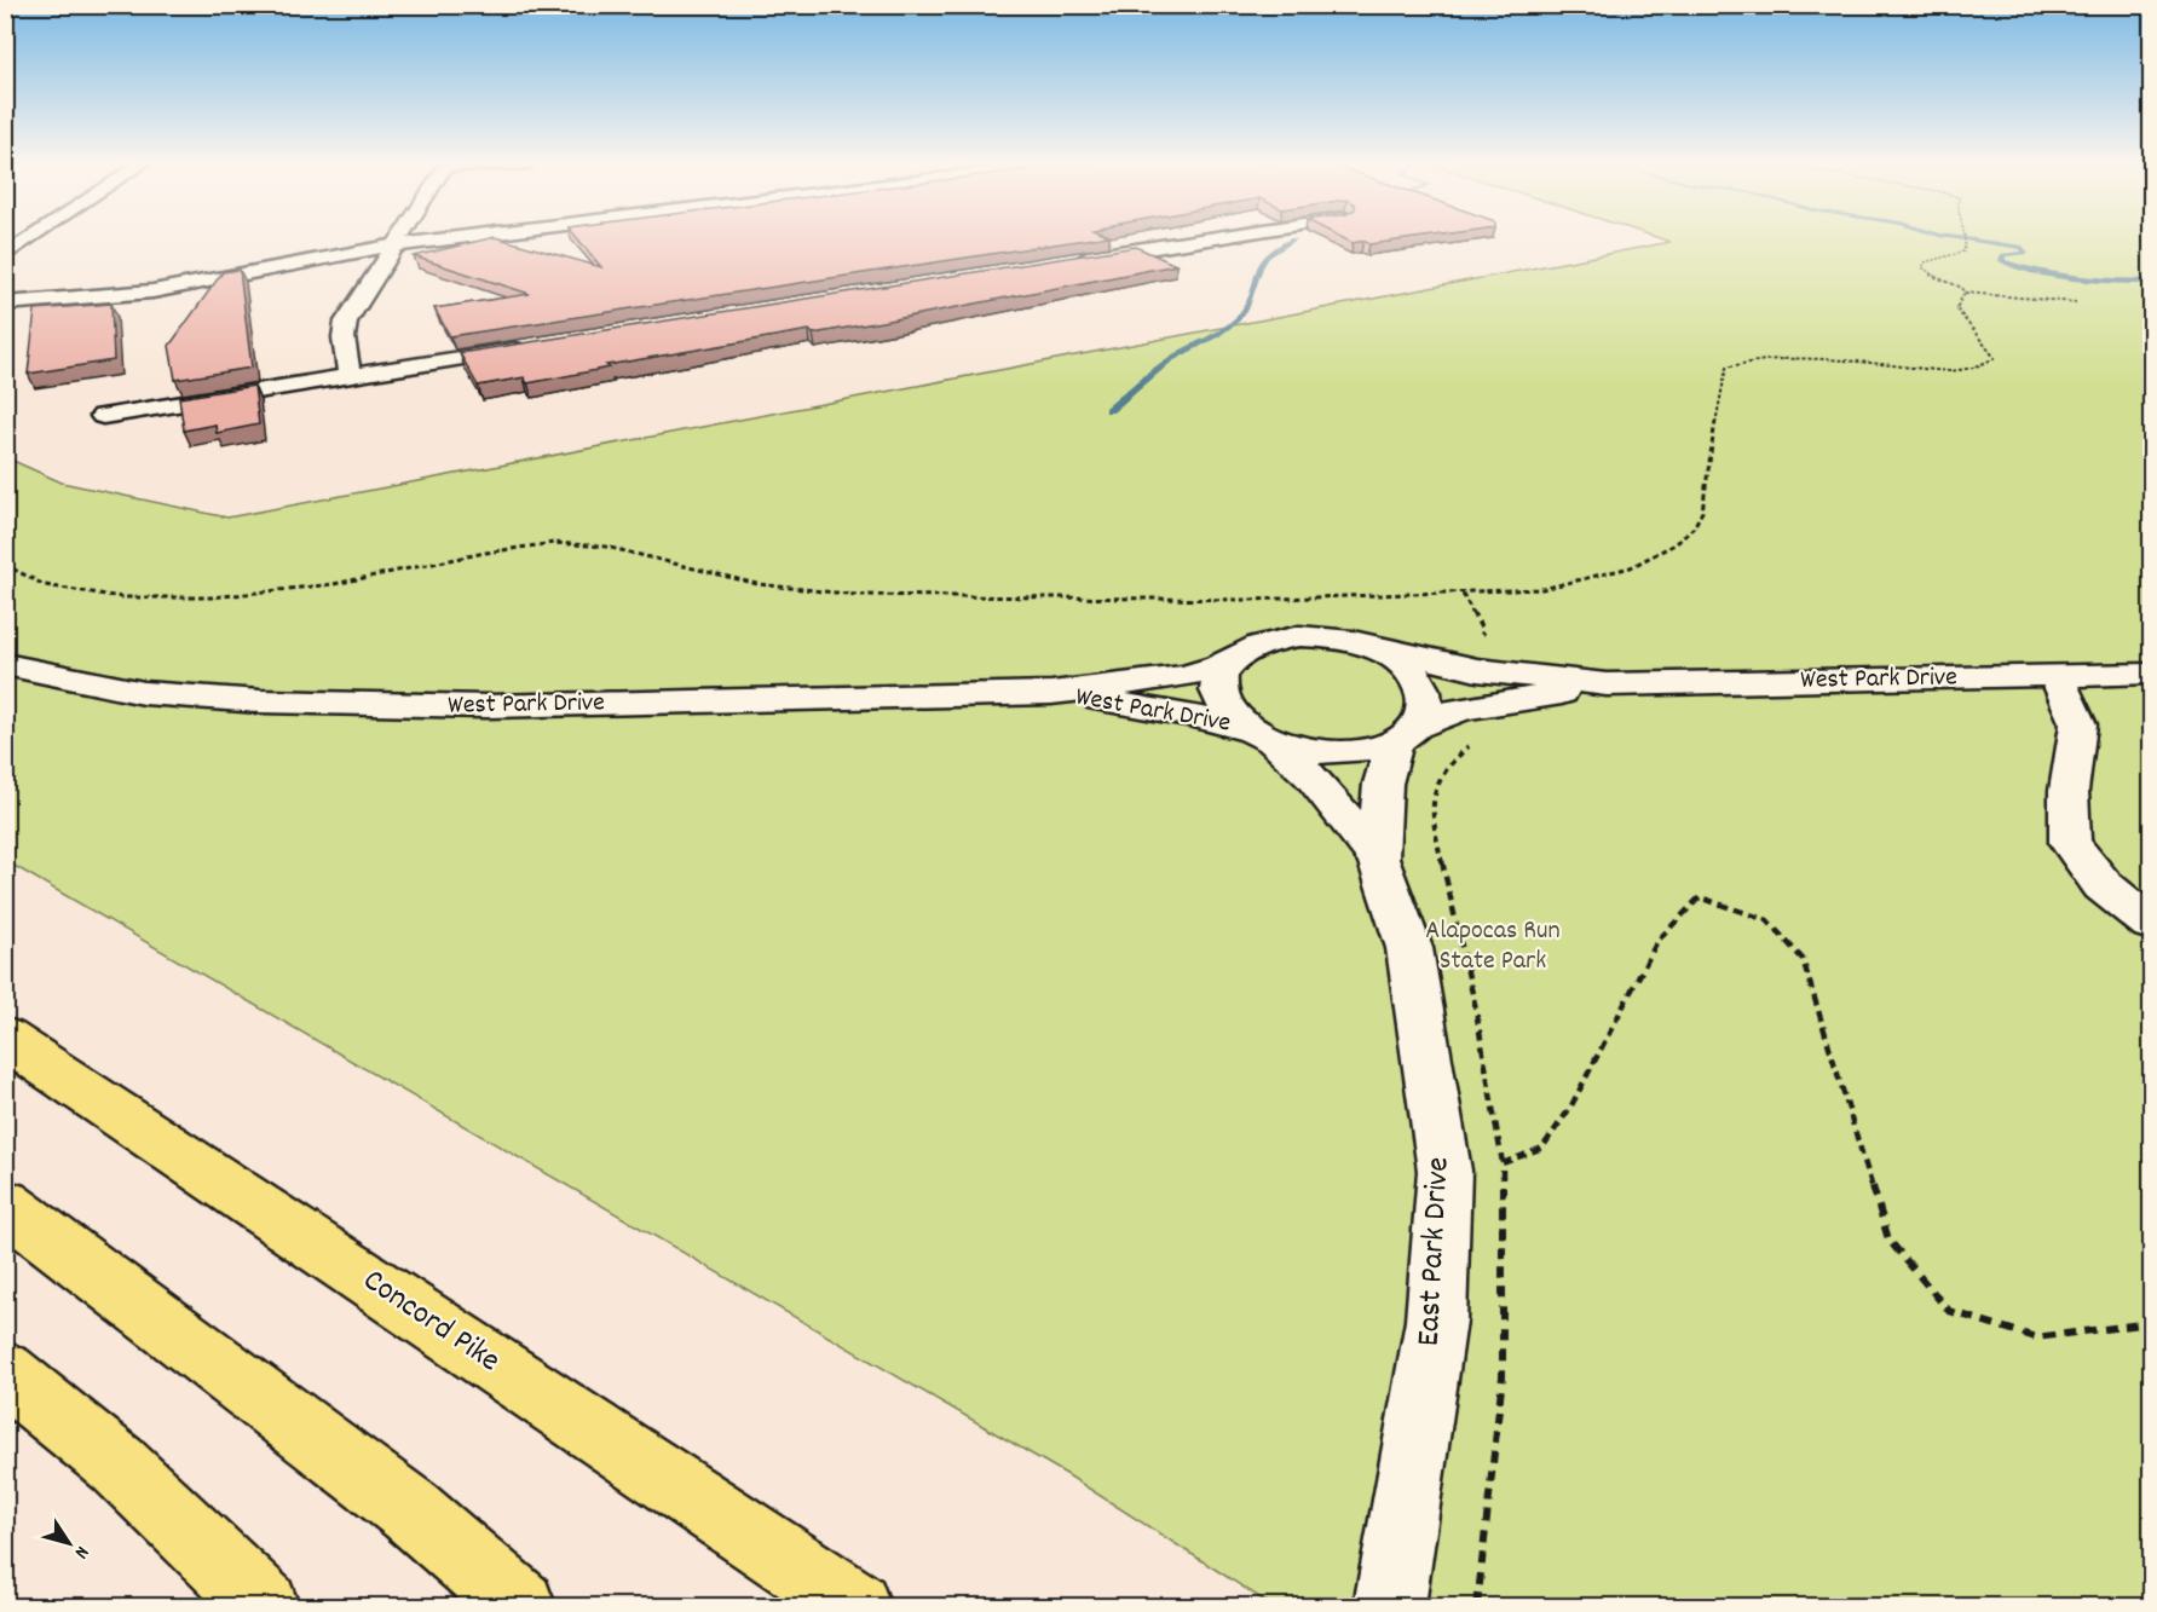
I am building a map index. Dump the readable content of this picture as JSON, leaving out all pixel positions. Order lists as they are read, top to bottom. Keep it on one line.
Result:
{"streets":{"main road":["Concord Pike"],"street":["West Park Drive","East Park Drive"]},"crossings":[["West Park Drive","East Park Drive"]],"parks":["Alapocas Run State Park"],"north":"bottom right"}
